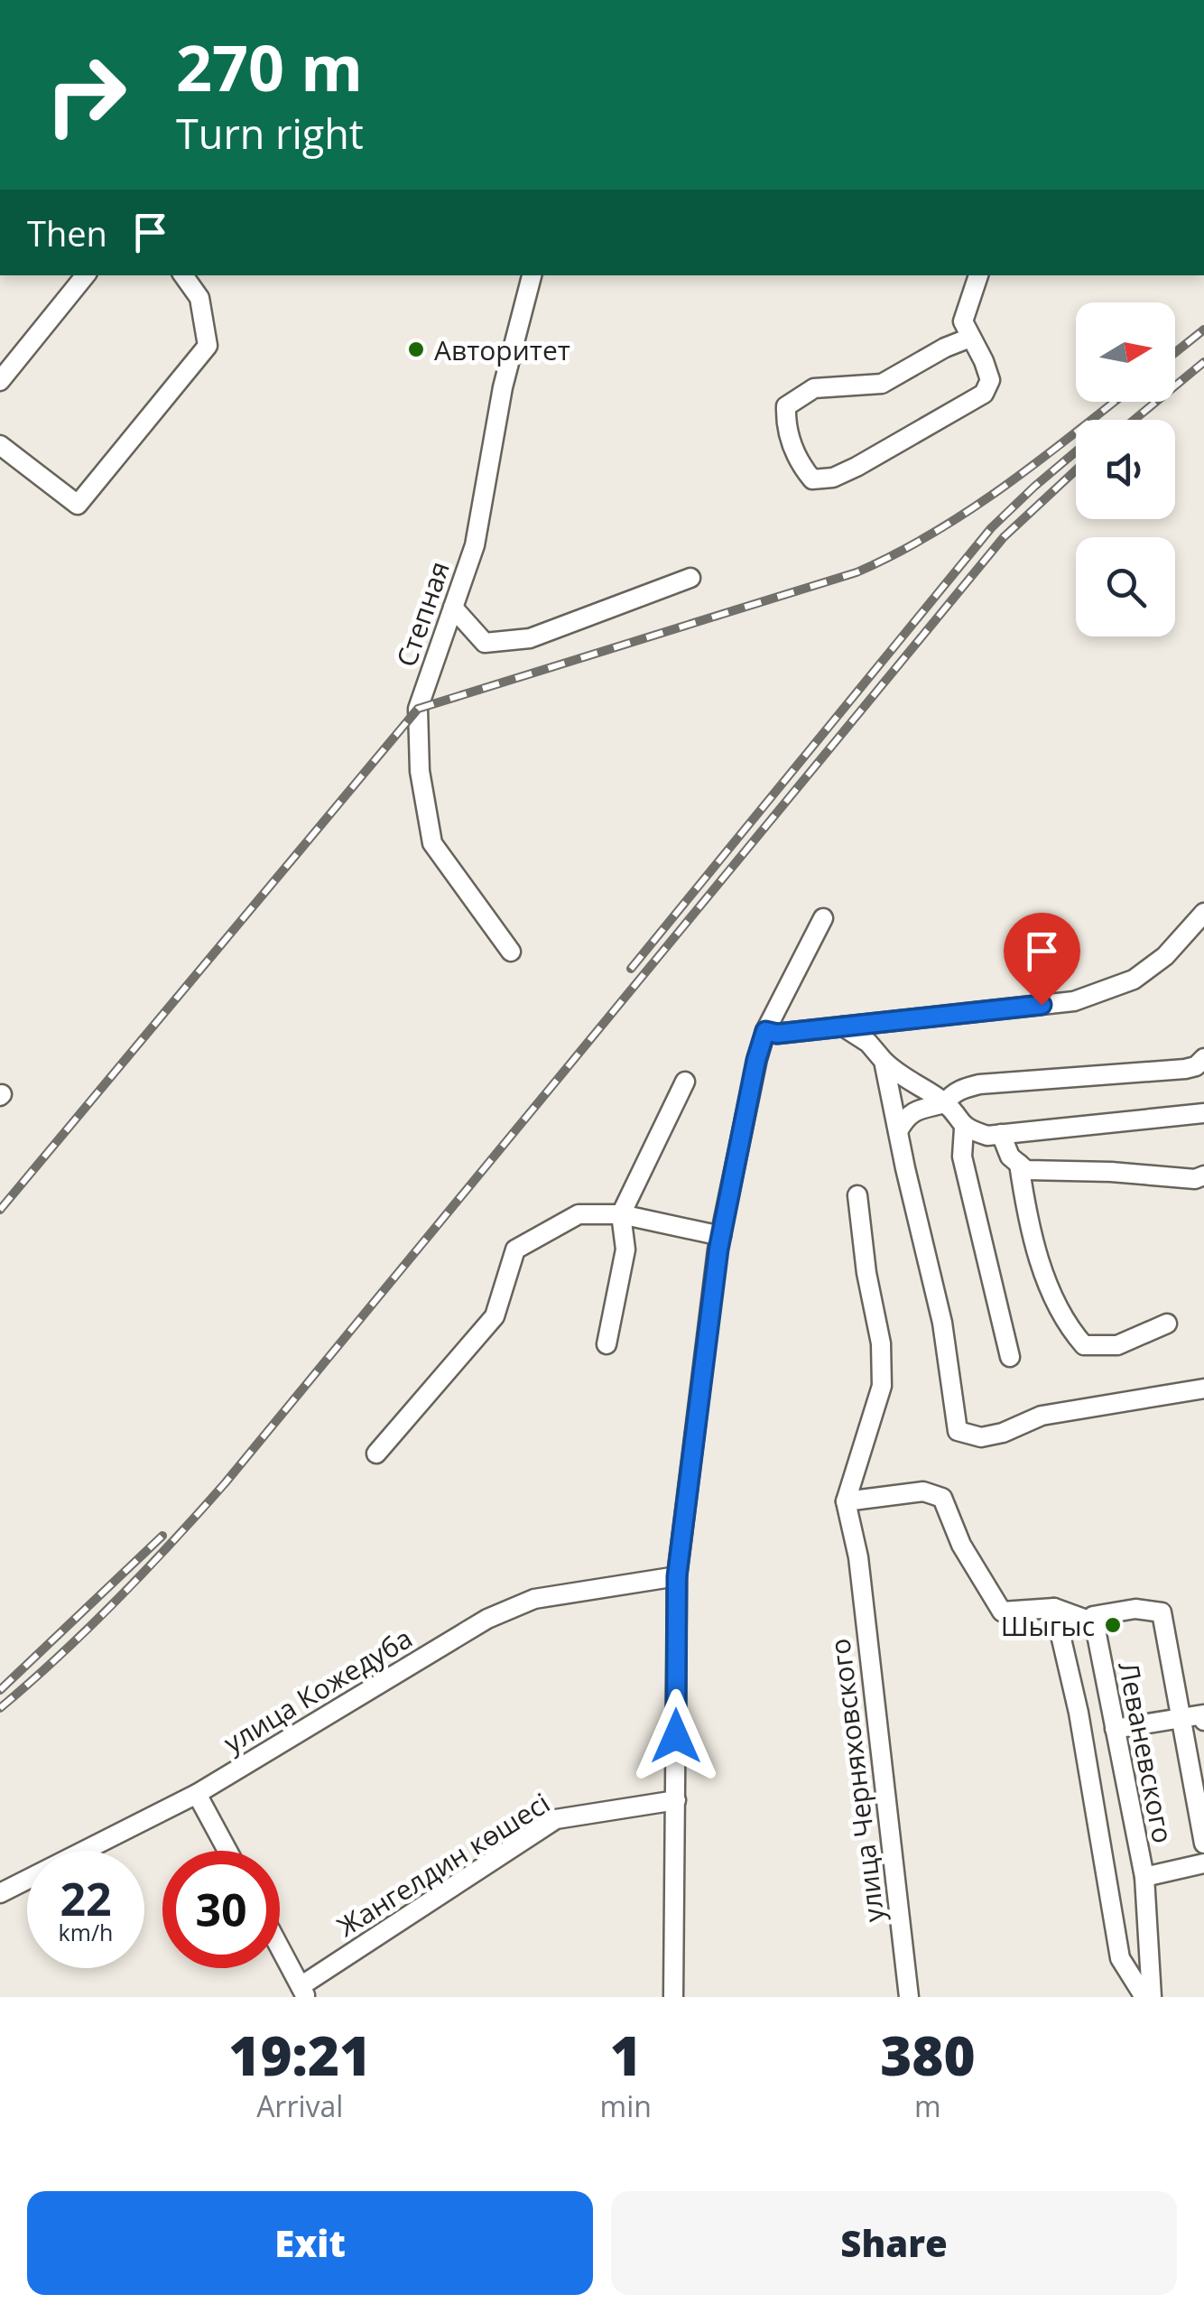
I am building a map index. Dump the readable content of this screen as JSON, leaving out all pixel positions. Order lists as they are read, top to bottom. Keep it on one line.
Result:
{"streets":{"street":["Степная","улица Кожедуба","Леваневского","улица Черняховского","Жангелдин көшесі"]},"places":["Авторитет","Шыгыс"],"north":"right","page":{"turn":["270 m","Turn right"],"then":"Then","speed":"22 km/h","limit":"30","eta":["19:21","Arrival","1","min","380","m"],"buttons":["Exit","Share"]}}
